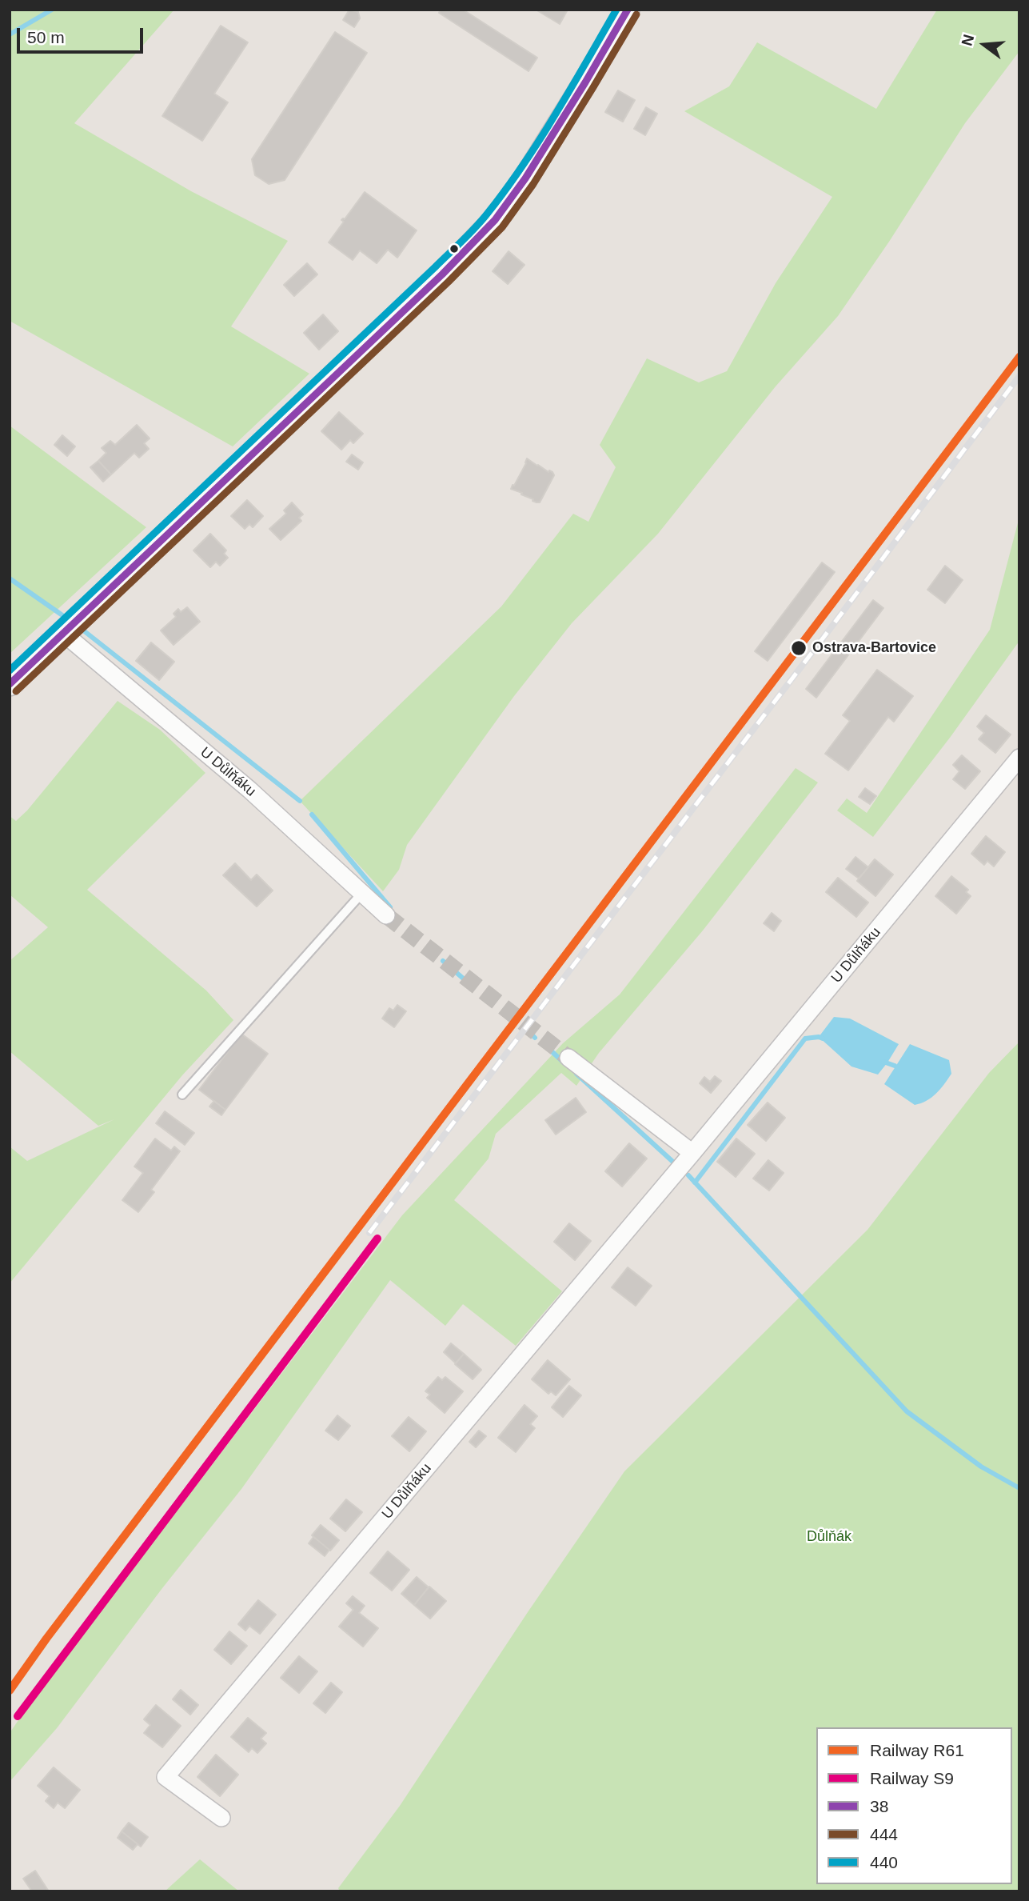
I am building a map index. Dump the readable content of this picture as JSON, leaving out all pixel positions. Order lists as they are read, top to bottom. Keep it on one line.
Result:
{"streets":{"street":["U Důlňáku"]},"parks":["Důlňák"],"places":["Ostrava-Bartovice"],"lines":["transit line 38","transit line 440","transit line 444","rail line R61","rail line S9"],"legend":["Railway R61","Railway S9","38","444","440"],"scale_bar":"50 m","north":"left"}
